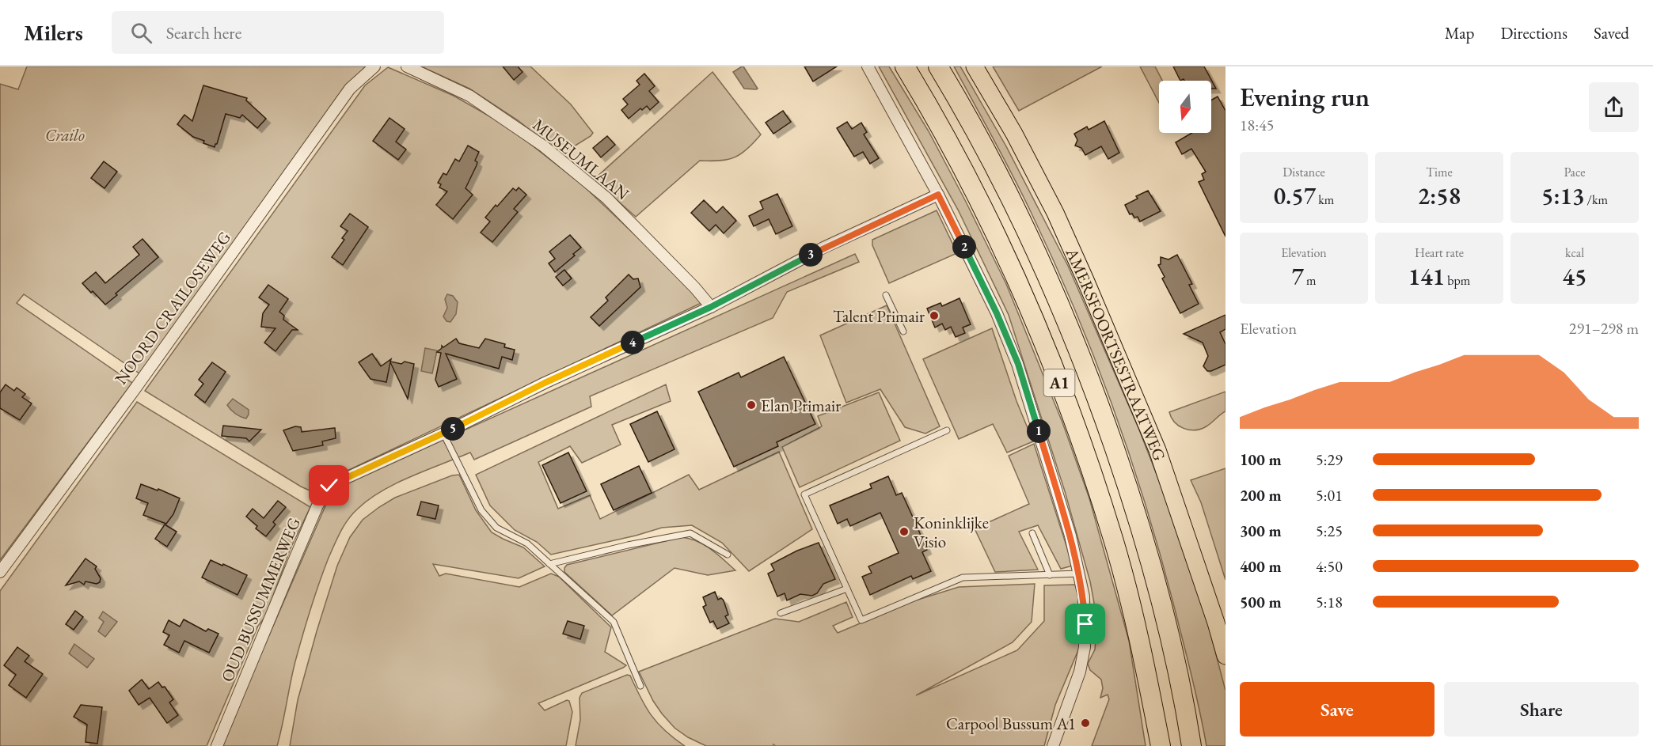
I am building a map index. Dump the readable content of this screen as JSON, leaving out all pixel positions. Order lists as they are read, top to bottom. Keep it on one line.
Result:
{"streets":{"highway":["A1"],"main road":["AMERSFOORTSESTRAATWEG"],"street":["MUSEUMLAAN","NOORD CRAILOSEWEG","OUD BUSSUMMERWEG"]},"crossings":[["MUSEUMLAAN","OUD BUSSUMMERWEG"]],"parks":["Crailo"],"places":["Talent Primair","Elan Primair","Koninklijke Visio","Carpool Bussum A1"],"north":"bottom","page":{"header":"Milers","search":"Search here","nav":["Map","Directions","Saved"],"heading":["Evening run","18:45"],"stats":[["Distance","0.57 km"],["Time","2:58"],["Pace","5:13 /km"],["Elevation","7 m"],["Heart rate","141 bpm"],["kcal","45"]],"pins":["2","3","4","5","1"],"chart":["Elevation","291–298 m"],"list":[{"name":"100 m","note":"5:29"},{"name":"200 m","note":"5:01"},{"name":"300 m","note":"5:25"},{"name":"400 m","note":"4:50"},{"name":"500 m","note":"5:18"}],"buttons":["Save","Share"]}}
